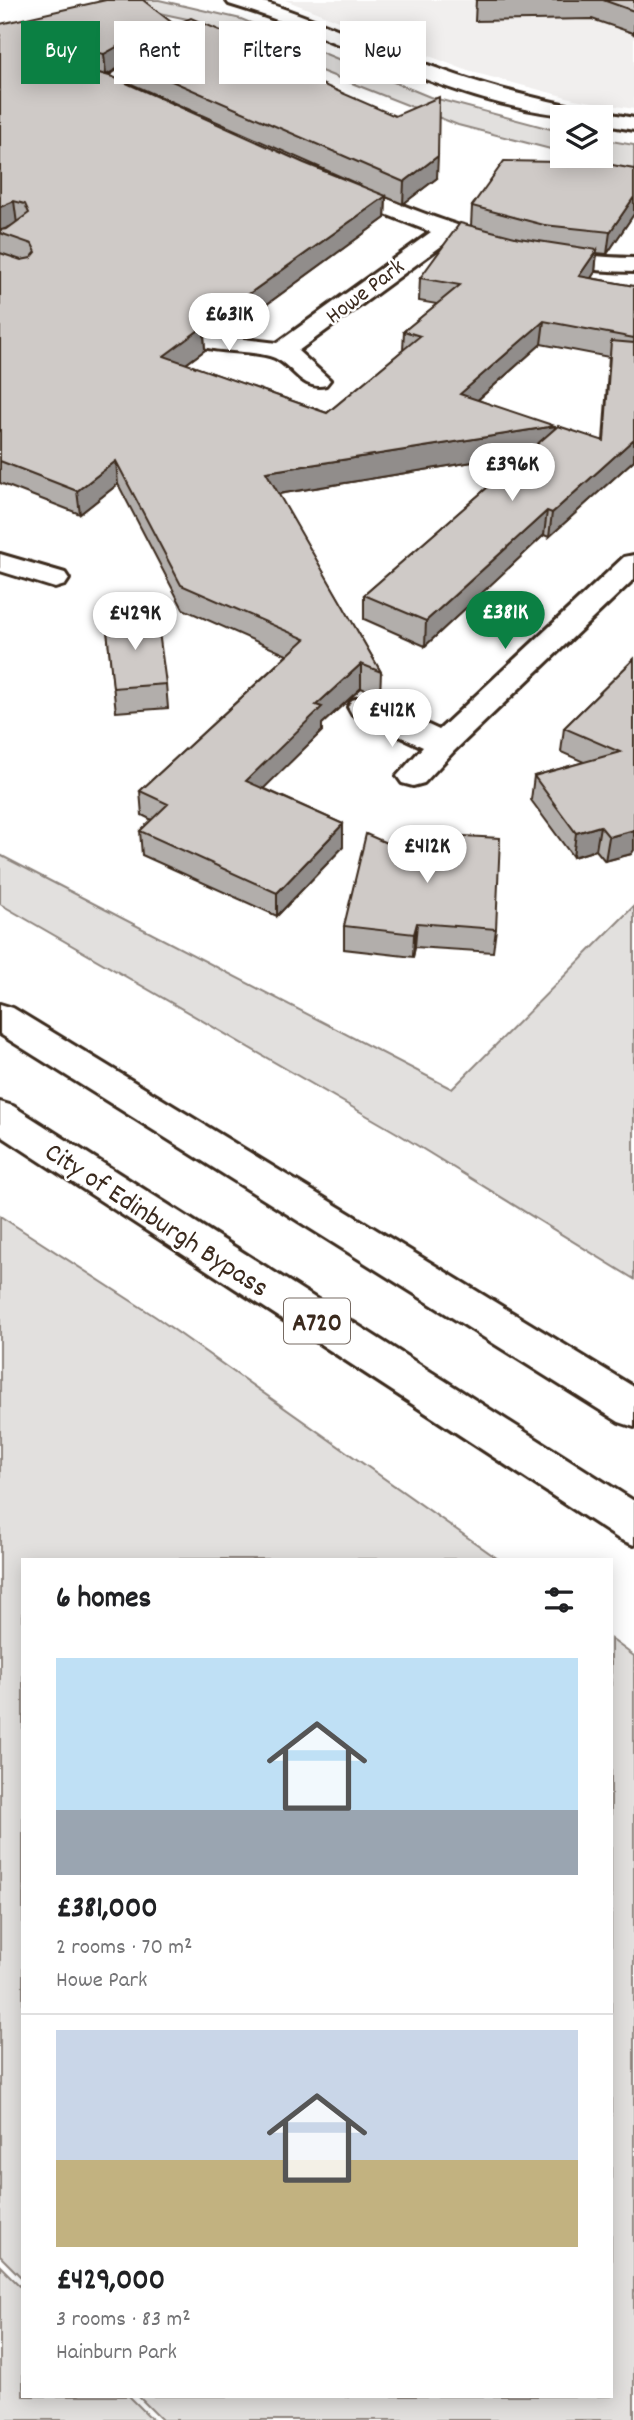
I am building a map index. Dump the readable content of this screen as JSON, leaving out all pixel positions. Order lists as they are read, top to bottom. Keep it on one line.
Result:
{"streets":{"main road":["Howe Park","City of Edinburgh Bypass","A720"]},"page":{"chip":["Buy","Rent","Filters","New"],"price":["£631K","£396K","£381K","£429K","£412K","£412K"],"heading":"6 homes","list":[{"name":"£381,000","note":"2 rooms · 70 m² · Howe Park"},{"name":"£429,000","note":"3 rooms · 83 m² · Hainburn Park"}]}}
